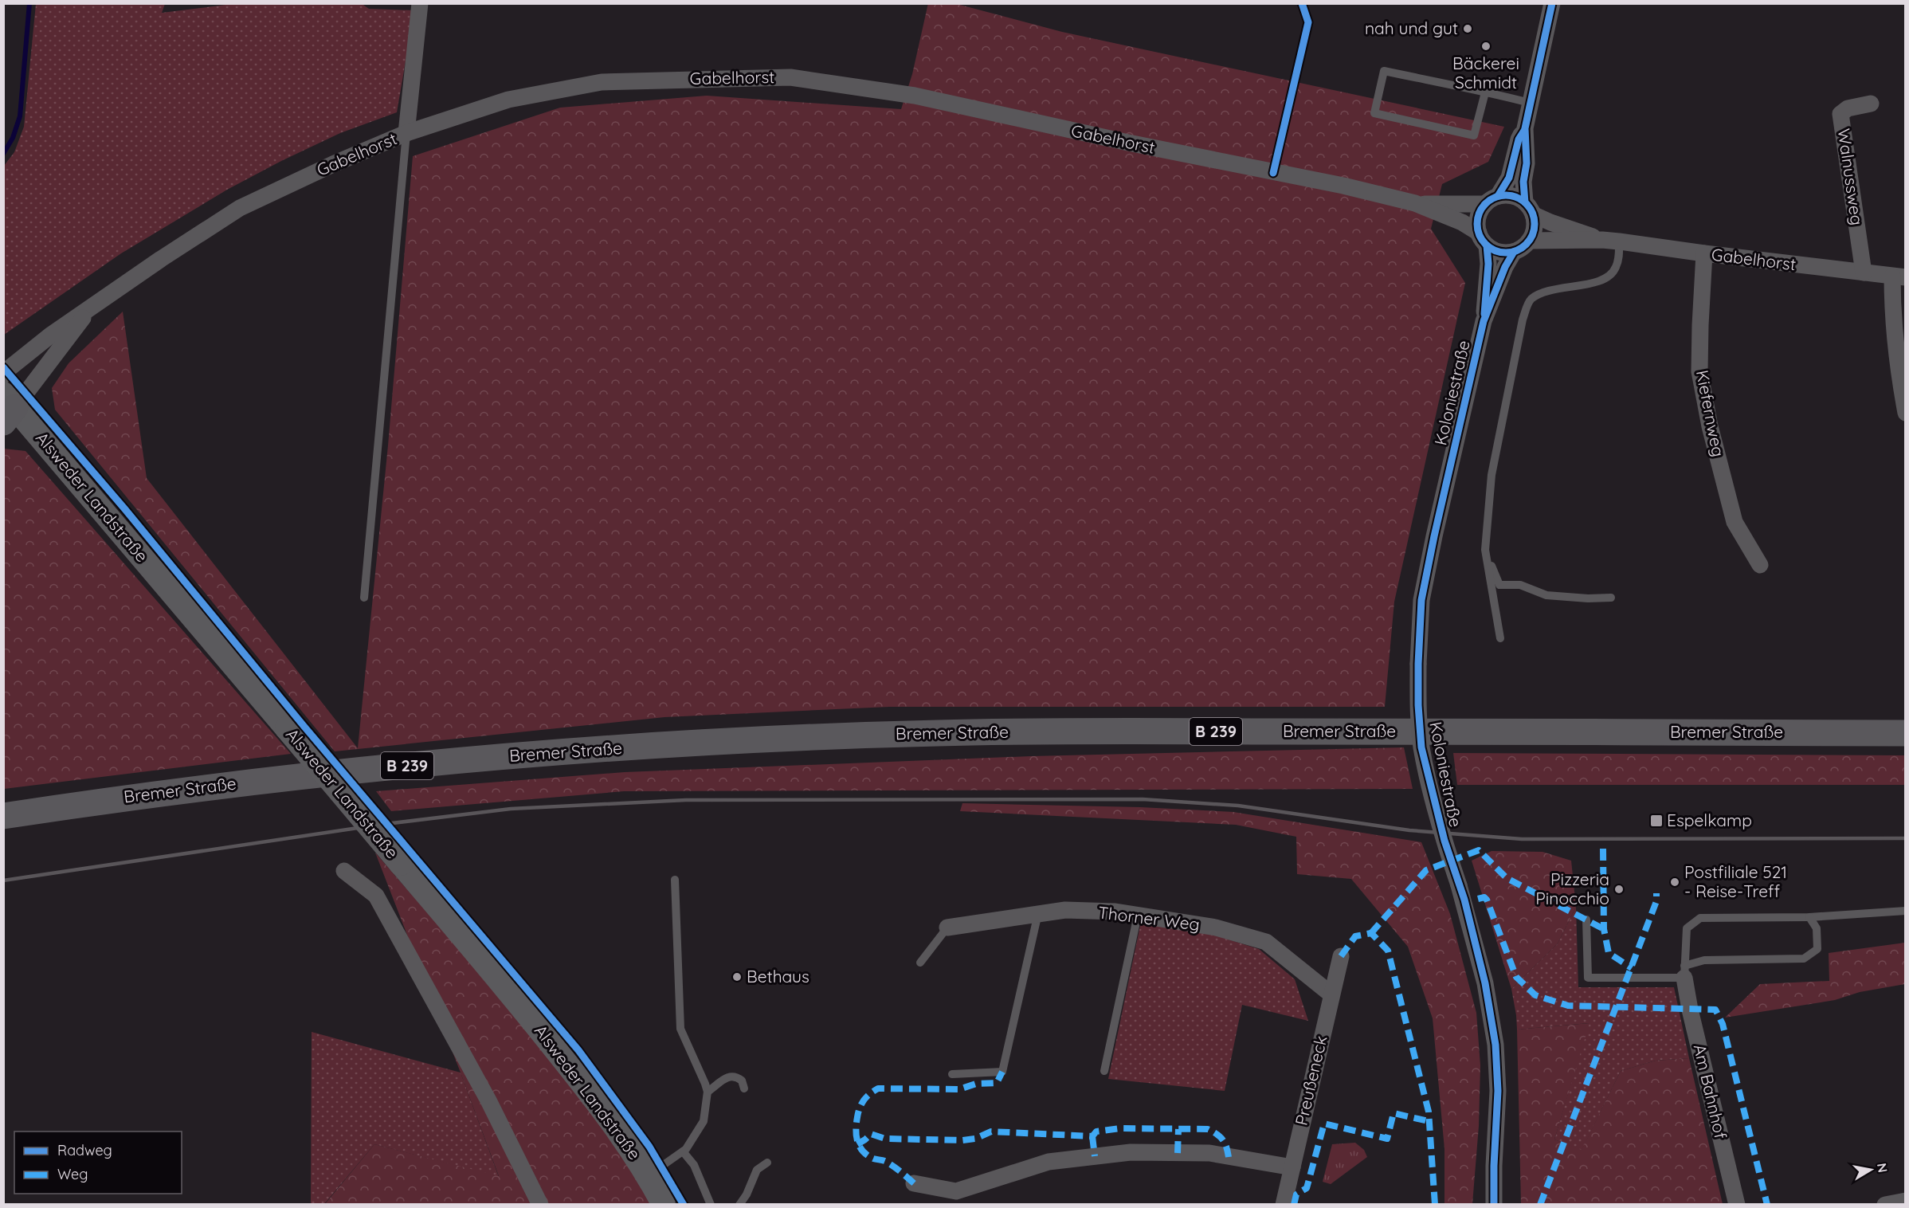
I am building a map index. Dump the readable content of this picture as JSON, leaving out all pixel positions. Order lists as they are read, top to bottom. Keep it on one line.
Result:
{"streets":{"main road":["Alsweder Landstraße","B 239","Bremer Straße"],"street":["Gabelhorst","Walnussweg","Koloniestraße","Kiefernweg","Thorner Weg","Preußeneck","Am Bahnhof"]},"crossings":[["Gabelhorst","Walnussweg"],["Gabelhorst","Koloniestraße"],["Gabelhorst","Kiefernweg"],["Gabelhorst","Alsweder Landstraße"],["Thorner Weg","Preußeneck"]],"places":{"other":["nah und gut","Bäckerei Schmidt","Postfiliale 521 - Reise-Treff","Pizzeria Pinocchio","Bethaus"],"transit":["Espelkamp"]},"legend":["Radweg","Weg"],"north":"right"}
